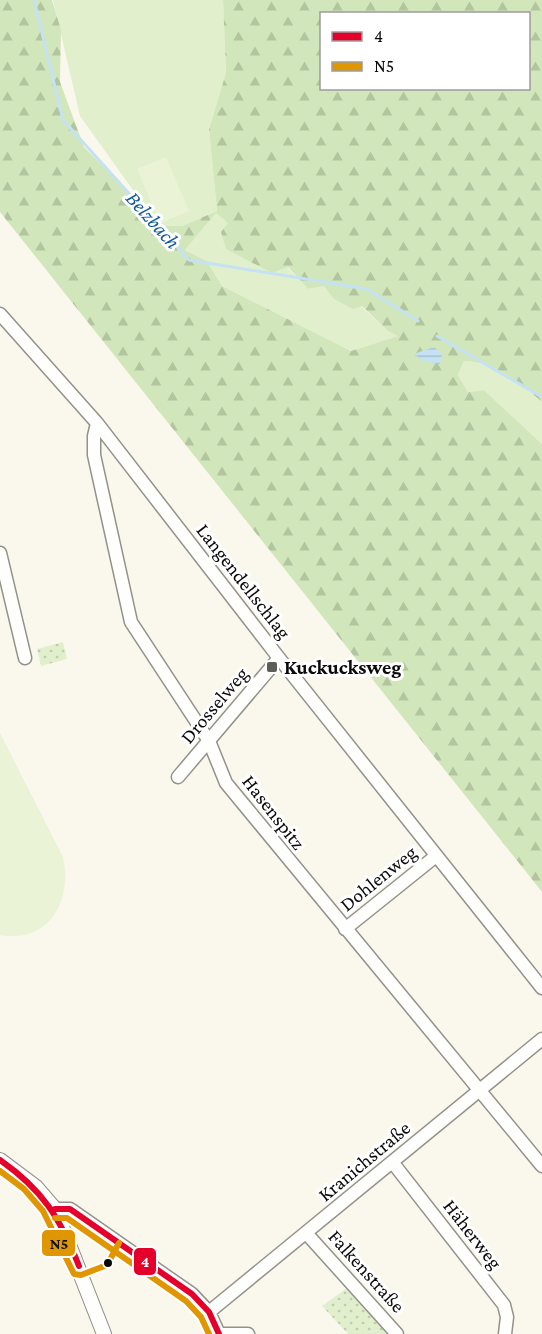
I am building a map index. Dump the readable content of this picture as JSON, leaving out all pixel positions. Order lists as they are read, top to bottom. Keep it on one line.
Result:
{"streets":{"street":["Langendellschlag","Drosselweg","Hasenspitz","Dohlenweg","Kranichstraße","Häherweg","Falkenstraße"]},"crossings":[["Langendellschlag","Drosselweg"],["Langendellschlag","Hasenspitz"],["Langendellschlag","Dohlenweg"],["Drosselweg","Hasenspitz"],["Hasenspitz","Dohlenweg"],["Hasenspitz","Kranichstraße"],["Kranichstraße","Häherweg"],["Kranichstraße","Falkenstraße"]],"water":["Belzbach"],"places":{"transit":["Kuckucksweg"]},"lines":["transit line 4","transit line N5"],"legend":["4","N5"]}
